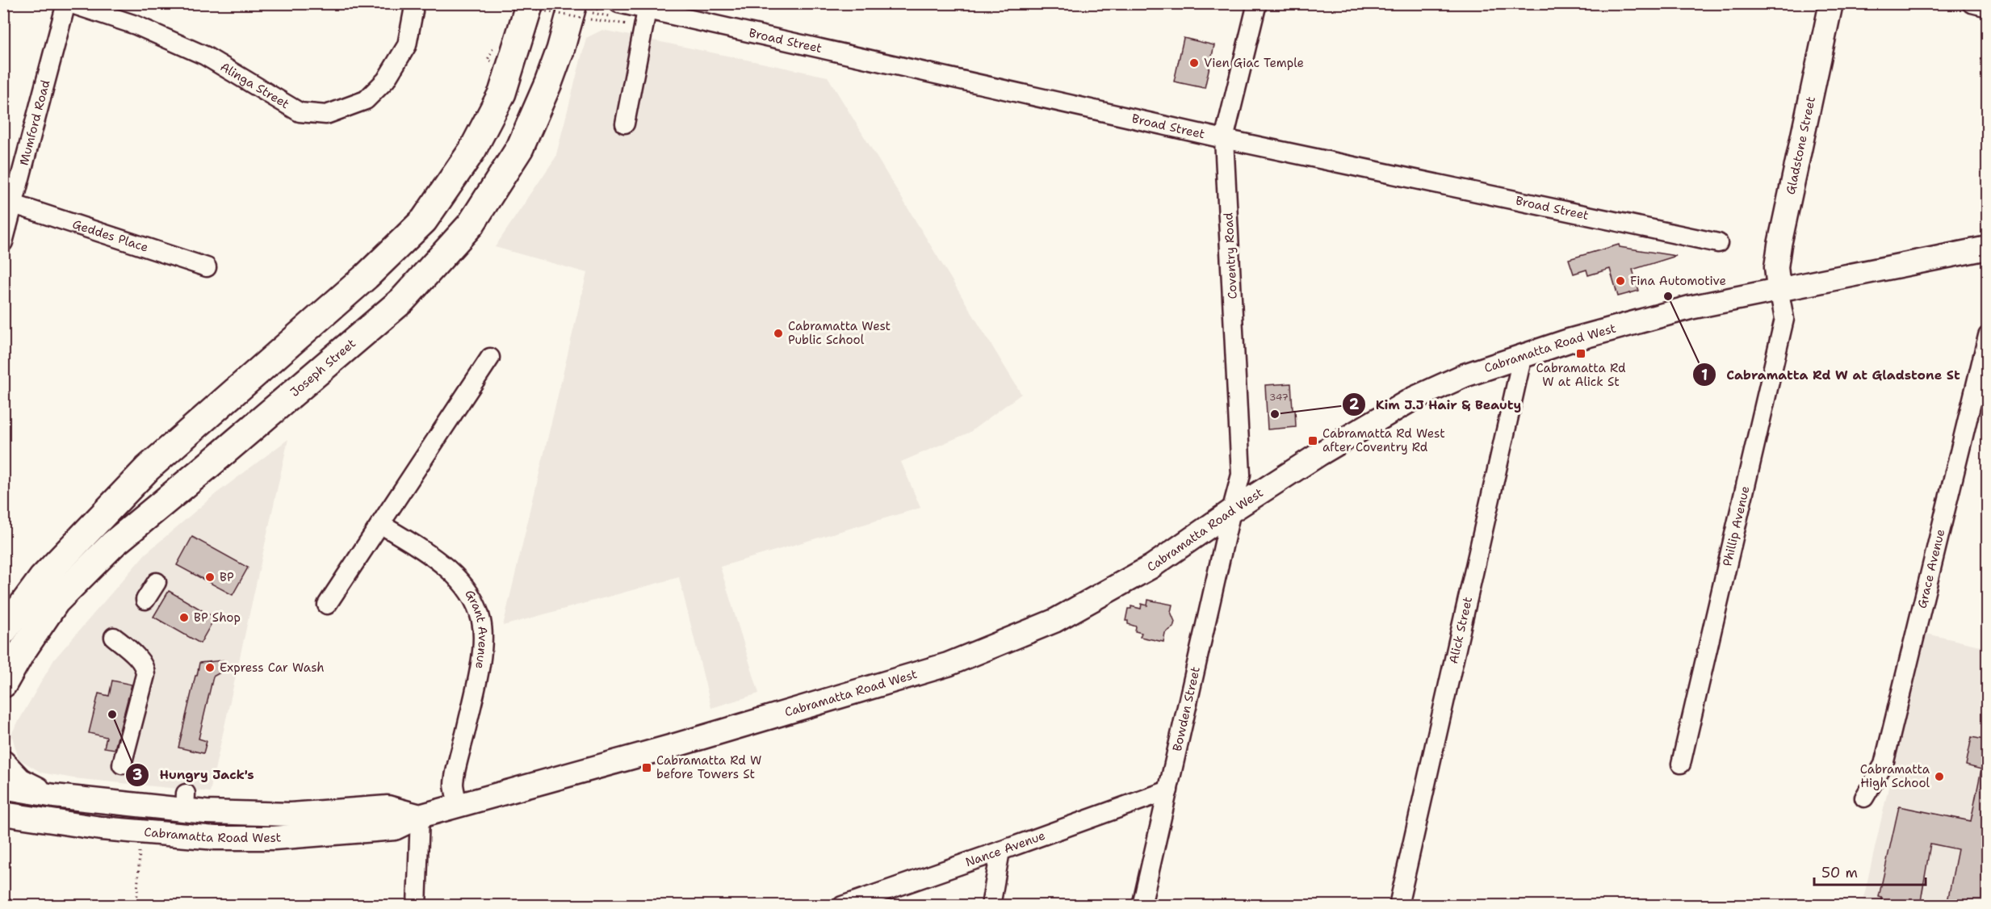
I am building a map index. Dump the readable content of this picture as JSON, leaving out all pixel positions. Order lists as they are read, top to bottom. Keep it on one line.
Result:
{"streets":{"highway":["Joseph Street"],"main road":["Gladstone Street","Cabramatta Road West"],"street":["Broad Street","Alinga Street","Mumford Road","Geddes Place","Coventry Road","Phillip Avenue","Grace Avenue","Grant Avenue","Alick Street","Bowden Street","Nance Avenue"]},"crossings":[["Broad Street","Coventry Road"],["Alinga Street","Mumford Road"],["Mumford Road","Geddes Place"],["Gladstone Street","Cabramatta Road West"],["Gladstone Street","Phillip Avenue"],["Coventry Road","Cabramatta Road West"],["Coventry Road","Bowden Street"],["Cabramatta Road West","Phillip Avenue"],["Cabramatta Road West","Grant Avenue"],["Cabramatta Road West","Alick Street"],["Cabramatta Road West","Bowden Street"],["Bowden Street","Nance Avenue"]],"places":{"other":["Vien Giac Temple","Fina Automotive","Cabramatta Rd W at Gladstone St","Cabramatta West Public School","Kim J.J Hair & Beauty","BP","BP Shop","Express Car Wash","Hungry Jack's","Cabramatta High School"],"transit":["Cabramatta Rd W at Alick St","Cabramatta Rd West after Coventry Rd","Cabramatta Rd W before Towers St"]},"house_numbers":["347"],"scale_bar":"50 m"}
